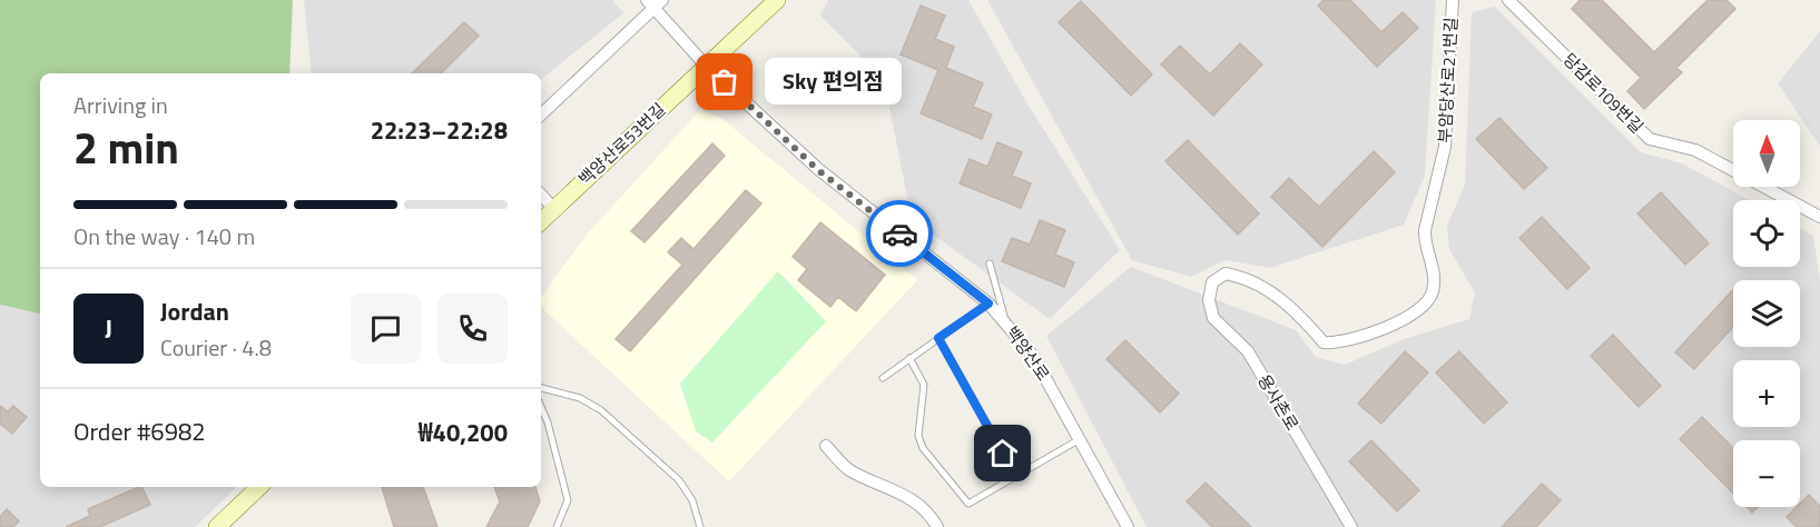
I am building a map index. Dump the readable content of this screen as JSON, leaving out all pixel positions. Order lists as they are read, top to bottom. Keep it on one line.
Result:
{"streets":{"street":["부암당산로21번길","당감로109번길","백양산로53번길","백양산로","용사촌로"]},"crossings":[["부암당산로21번길","용사촌로"],["백양산로53번길","백양산로"]],"places":["Sky 편의점"],"north":"top","page":{"bubble":"Sky 편의점","heading":["2 min","Arriving in","22:23–22:28"],"panel":["Jordan","Courier · 4.8","Order #6982","₩40,200"],"map_buttons":["+","−"],"bar":"On the way · 140 m","round":"J"}}
